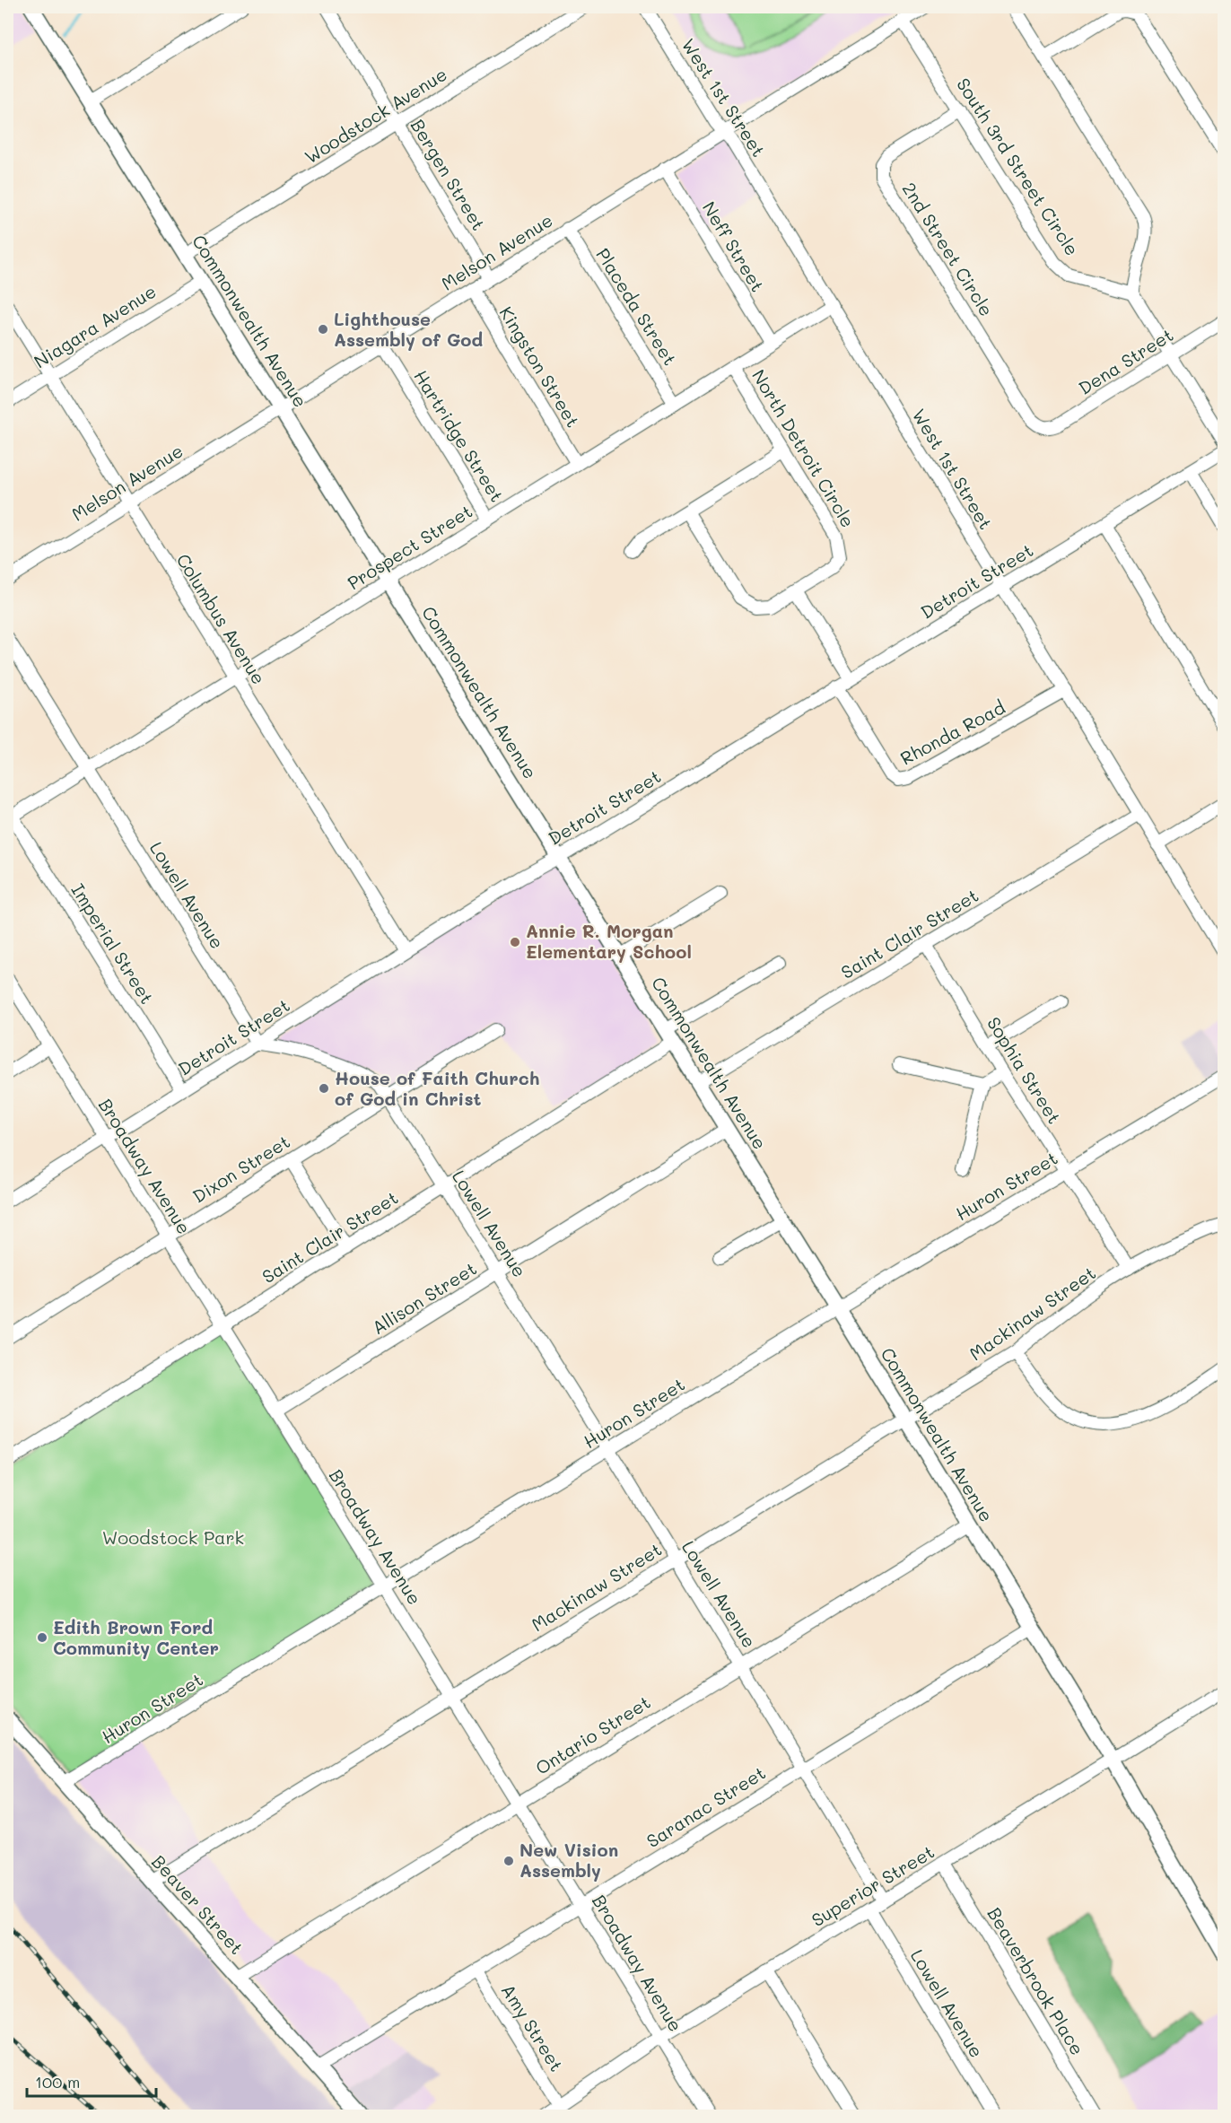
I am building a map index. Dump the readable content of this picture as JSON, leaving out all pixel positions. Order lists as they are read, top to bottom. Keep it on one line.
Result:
{"streets":{"main road":["Commonwealth Avenue","Beaver Street"],"street":["West 1st Street","Woodstock Avenue","South 3rd Street Circle","Bergen Street","Neff Street","2nd Street Circle","Melson Avenue","Placeda Street","Niagara Avenue","Dena Street","Kingston Street","Hartridge Street","North Detroit Circle","Prospect Street","Detroit Street","Columbus Avenue","Rhonda Road","Lowell Avenue","Saint Clair Street","Imperial Street","Sophia Street","Broadway Avenue","Dixon Street","Huron Street","Allison Street","Mackinaw Street","Ontario Street","Saranac Street","Superior Street","Beaverbrook Place","Amy Street"]},"crossings":[["West 1st Street","Melson Avenue"],["West 1st Street","Prospect Street"],["West 1st Street","Detroit Street"],["West 1st Street","Rhonda Road"],["West 1st Street","Saint Clair Street"],["Woodstock Avenue","Bergen Street"],["Woodstock Avenue","Commonwealth Avenue"],["South 3rd Street Circle","2nd Street Circle"],["South 3rd Street Circle","Melson Avenue"],["Bergen Street","Melson Avenue"],["Neff Street","Melson Avenue"],["Neff Street","Prospect Street"],["2nd Street Circle","Dena Street"],["Melson Avenue","Placeda Street"],["Melson Avenue","Commonwealth Avenue"],["Melson Avenue","Kingston Street"],["Melson Avenue","Hartridge Street"],["Melson Avenue","Columbus Avenue"],["Placeda Street","Prospect Street"],["Commonwealth Avenue","Niagara Avenue"],["Commonwealth Avenue","Prospect Street"],["Commonwealth Avenue","Detroit Street"],["Commonwealth Avenue","Saint Clair Street"],["Commonwealth Avenue","Huron Street"],["Commonwealth Avenue","Allison Street"],["Commonwealth Avenue","Mackinaw Street"],["Commonwealth Avenue","Ontario Street"],["Commonwealth Avenue","Saranac Street"],["Commonwealth Avenue","Superior Street"],["Niagara Avenue","Columbus Avenue"],["Kingston Street","Prospect Street"],["Hartridge Street","Prospect Street"],["North Detroit Circle","Prospect Street"],["Prospect Street","Columbus Avenue"],["Prospect Street","Lowell Avenue"],["Prospect Street","Imperial Street"],["Detroit Street","Columbus Avenue"],["Detroit Street","Rhonda Road"],["Detroit Street","Lowell Avenue"],["Detroit Street","Imperial Street"],["Detroit Street","Broadway Avenue"],["Lowell Avenue","Saint Clair Street"],["Lowell Avenue","Dixon Street"],["Lowell Avenue","Huron Street"],["Lowell Avenue","Allison Street"],["Lowell Avenue","Mackinaw Street"],["Lowell Avenue","Ontario Street"],["Lowell Avenue","Saranac Street"],["Lowell Avenue","Superior Street"],["Saint Clair Street","Sophia Street"],["Saint Clair Street","Broadway Avenue"],["Sophia Street","Huron Street"],["Sophia Street","Mackinaw Street"],["Broadway Avenue","Dixon Street"],["Broadway Avenue","Huron Street"],["Broadway Avenue","Allison Street"],["Broadway Avenue","Mackinaw Street"],["Broadway Avenue","Ontario Street"],["Broadway Avenue","Saranac Street"],["Broadway Avenue","Superior Street"],["Huron Street","Beaver Street"],["Mackinaw Street","Beaver Street"],["Ontario Street","Beaver Street"],["Saranac Street","Beaver Street"],["Saranac Street","Amy Street"],["Superior Street","Beaverbrook Place"],["Superior Street","Amy Street"]],"parks":["Woodstock Park"],"places":["Lighthouse Assembly of God","Annie R. Morgan Elementary School","House of Faith Church of God in Christ","Edith Brown Ford Community Center","New Vision Assembly"],"scale_bar":"100 m"}
